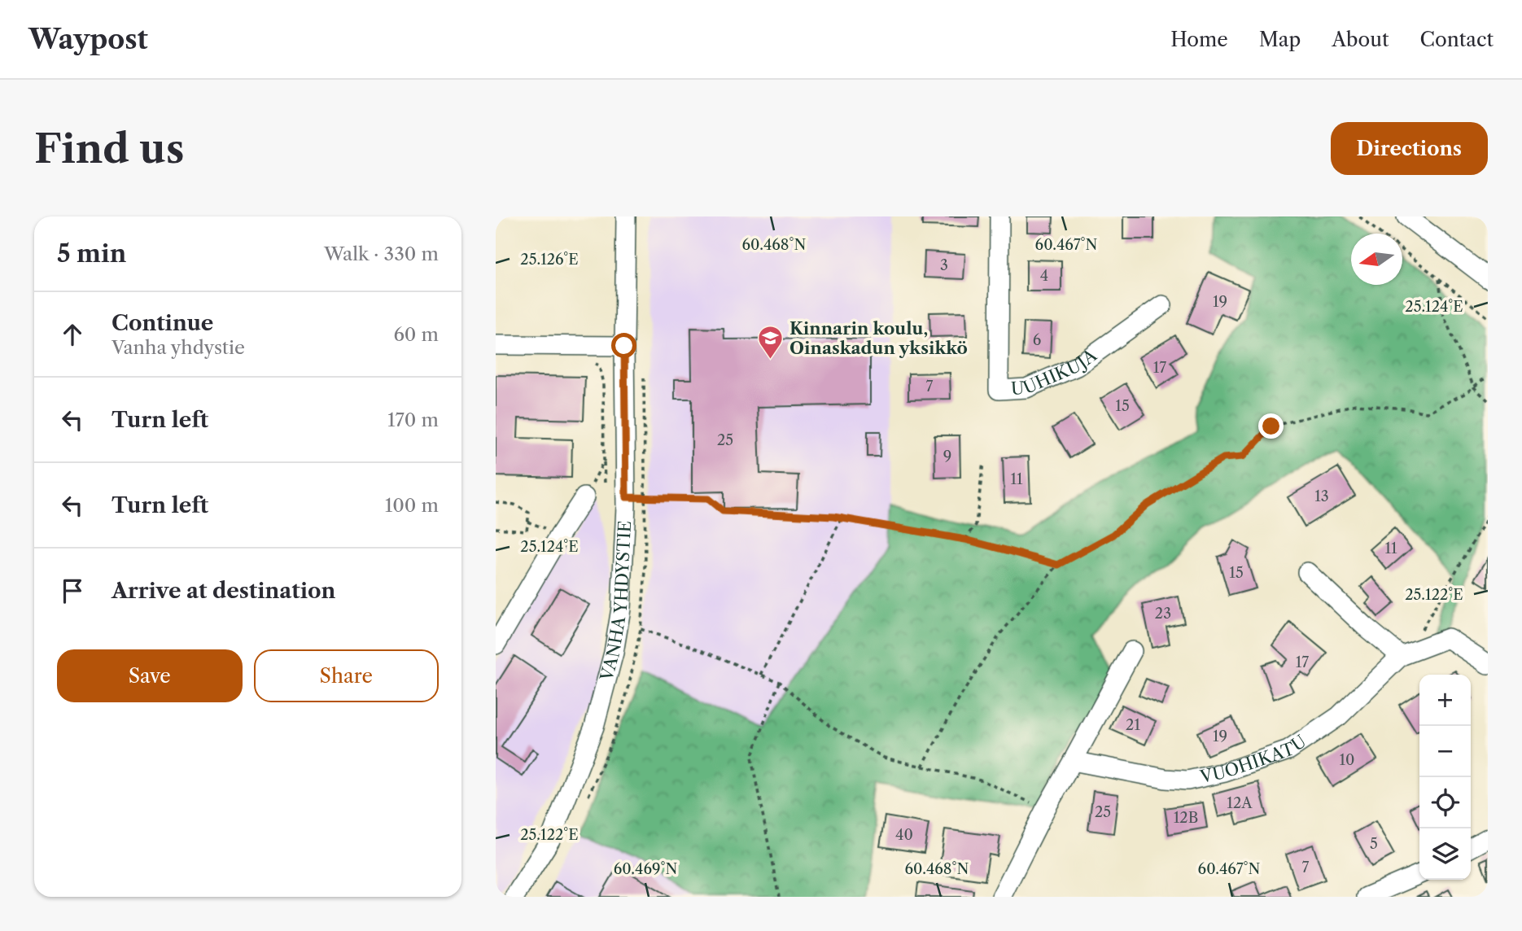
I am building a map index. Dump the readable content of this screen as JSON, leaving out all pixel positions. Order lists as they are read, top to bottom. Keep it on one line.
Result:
{"streets":{"street":["UUHIKUJA","VANHA YHDYSTIE","VUOHIKATU"]},"places":{"school or university":["Kinnarin koulu, Oinaskadun yksikkö"]},"house_numbers":["3","4","19","6","17","7","15","25","9","11","13","11","15","23","17","21","19","10","12A","25","12B","40","5","7"],"north":"left","page":{"header":"Waypost","nav":["Home","Map","About","Contact"],"buttons":["Directions",["Save","Share"]],"title":"Find us","heading":["5 min","Walk · 330 m"],"list":[["Continue","Vanha yhdystie","60 m"],["Turn left","170 m"],["Turn left","100 m"],"Arrive at destination"],"map_buttons":["+","−"]},"coordinates":["60.468°N","60.467°N","25.126°E","25.124°E","25.122°E","60.469°N"]}
